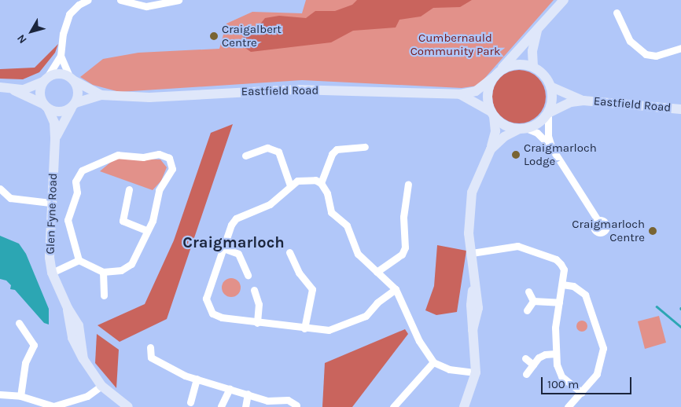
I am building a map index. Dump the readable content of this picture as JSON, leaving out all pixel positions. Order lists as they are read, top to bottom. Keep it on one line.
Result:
{"streets":{"street":["Eastfield Road","Glen Fyne Road"]},"crossings":[["Eastfield Road","Glen Fyne Road"]],"districts":["Craigmarloch"],"parks":["Cumbernauld Community Park"],"places":["Craigalbert Centre","Craigmarloch Lodge","Craigmarloch Centre"],"scale_bar":"100 m","north":"bottom left"}
